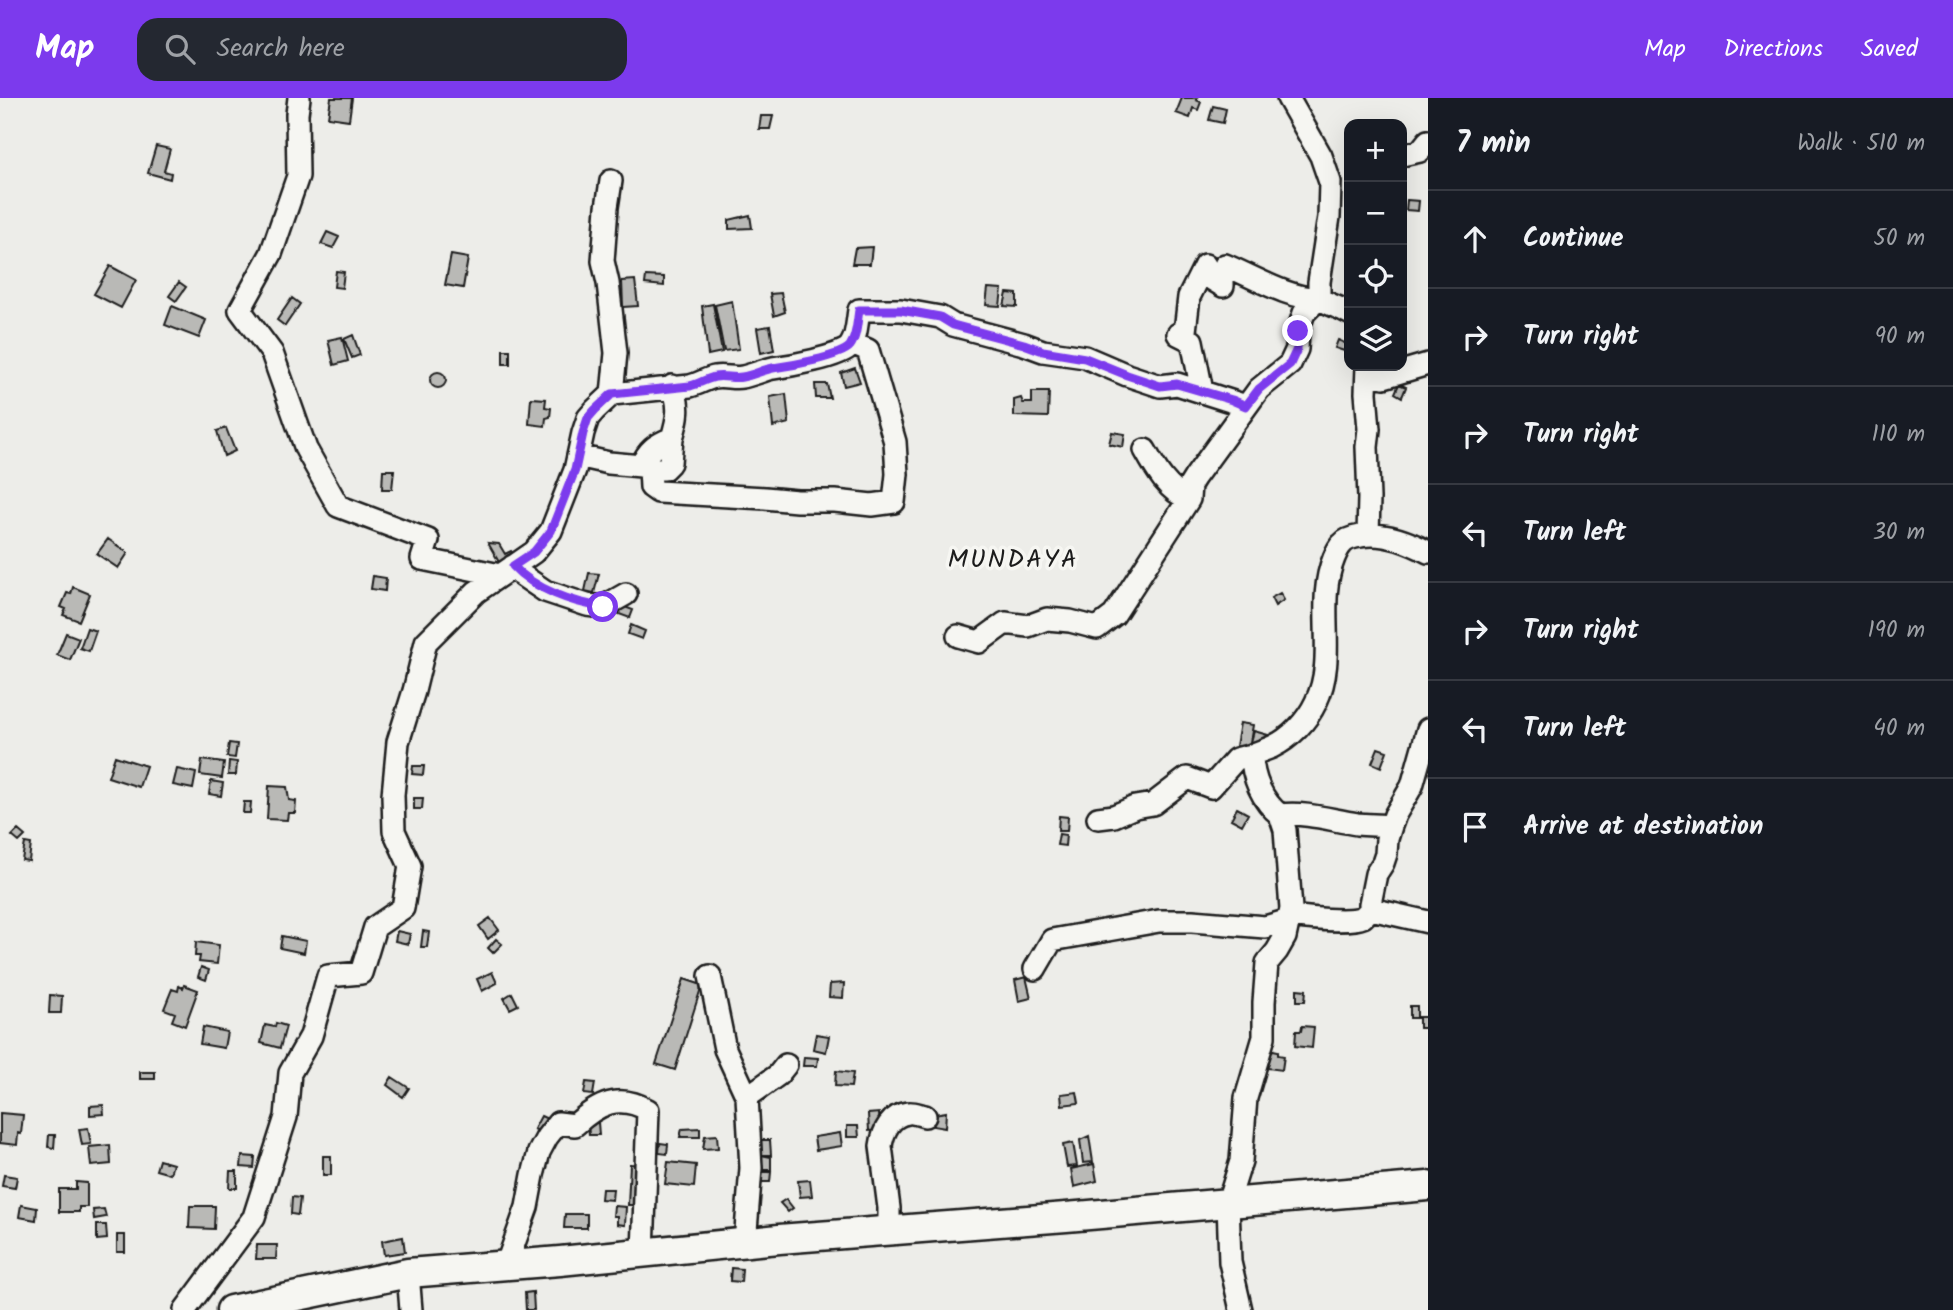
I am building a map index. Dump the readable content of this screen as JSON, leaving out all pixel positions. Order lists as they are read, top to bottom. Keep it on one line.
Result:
{"districts":["MUNDAYA"],"page":{"header":"Map","search":"Search here","nav":["Map","Directions","Saved"],"heading":["7 min","Walk · 510 m"],"map_buttons":["+","−"],"list":[["Continue","50 m"],["Turn right","90 m"],["Turn right","110 m"],["Turn left","30 m"],["Turn right","190 m"],["Turn left","40 m"],"Arrive at destination"]}}
